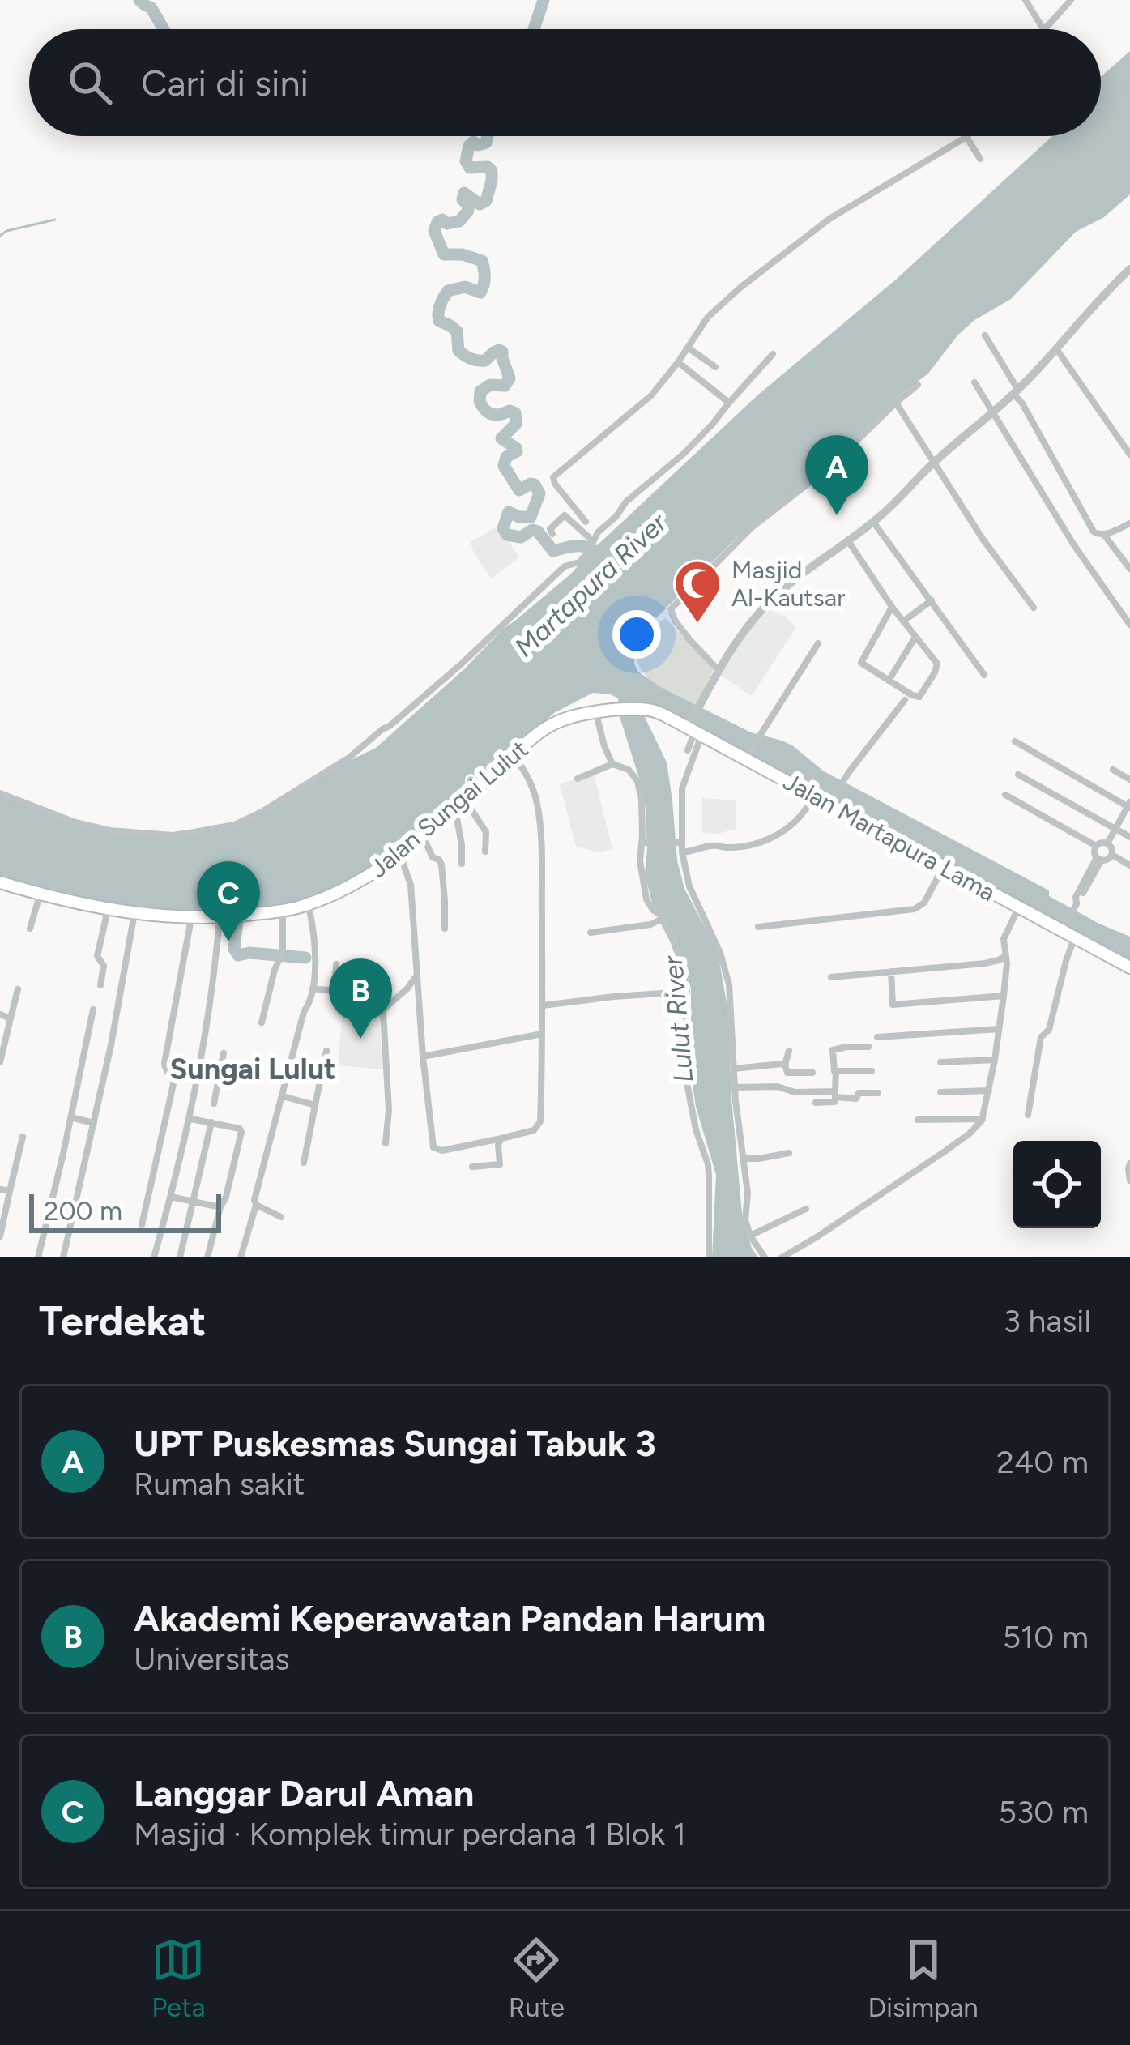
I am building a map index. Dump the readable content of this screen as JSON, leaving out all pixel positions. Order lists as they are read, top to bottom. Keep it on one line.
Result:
{"streets":{"main road":["Jalan Sungai Lulut","Jalan Martapura Lama"]},"crossings":[["Jalan Sungai Lulut","Jalan Martapura Lama"]],"districts":["Sungai Lulut"],"water":["Martapura River","Lulut River"],"places":{"mosque":["Masjid Al-Kautsar"]},"scale_bar":"200 m","page":{"search":"Cari di sini","pins":["A","C","B"],"scale":"200 m","heading":["Terdekat","3 hasil"],"list":[{"mark":"A","name":"UPT Puskesmas Sungai Tabuk 3","note":"Rumah sakit","value":"240 m"},{"mark":"B","name":"Akademi Keperawatan Pandan Harum","note":"Universitas","value":"510 m"},{"mark":"C","name":"Langgar Darul Aman","note":"Masjid · Komplek timur perdana 1 Blok 1","value":"530 m"}],"nav":["Peta","Rute","Disimpan"]}}
